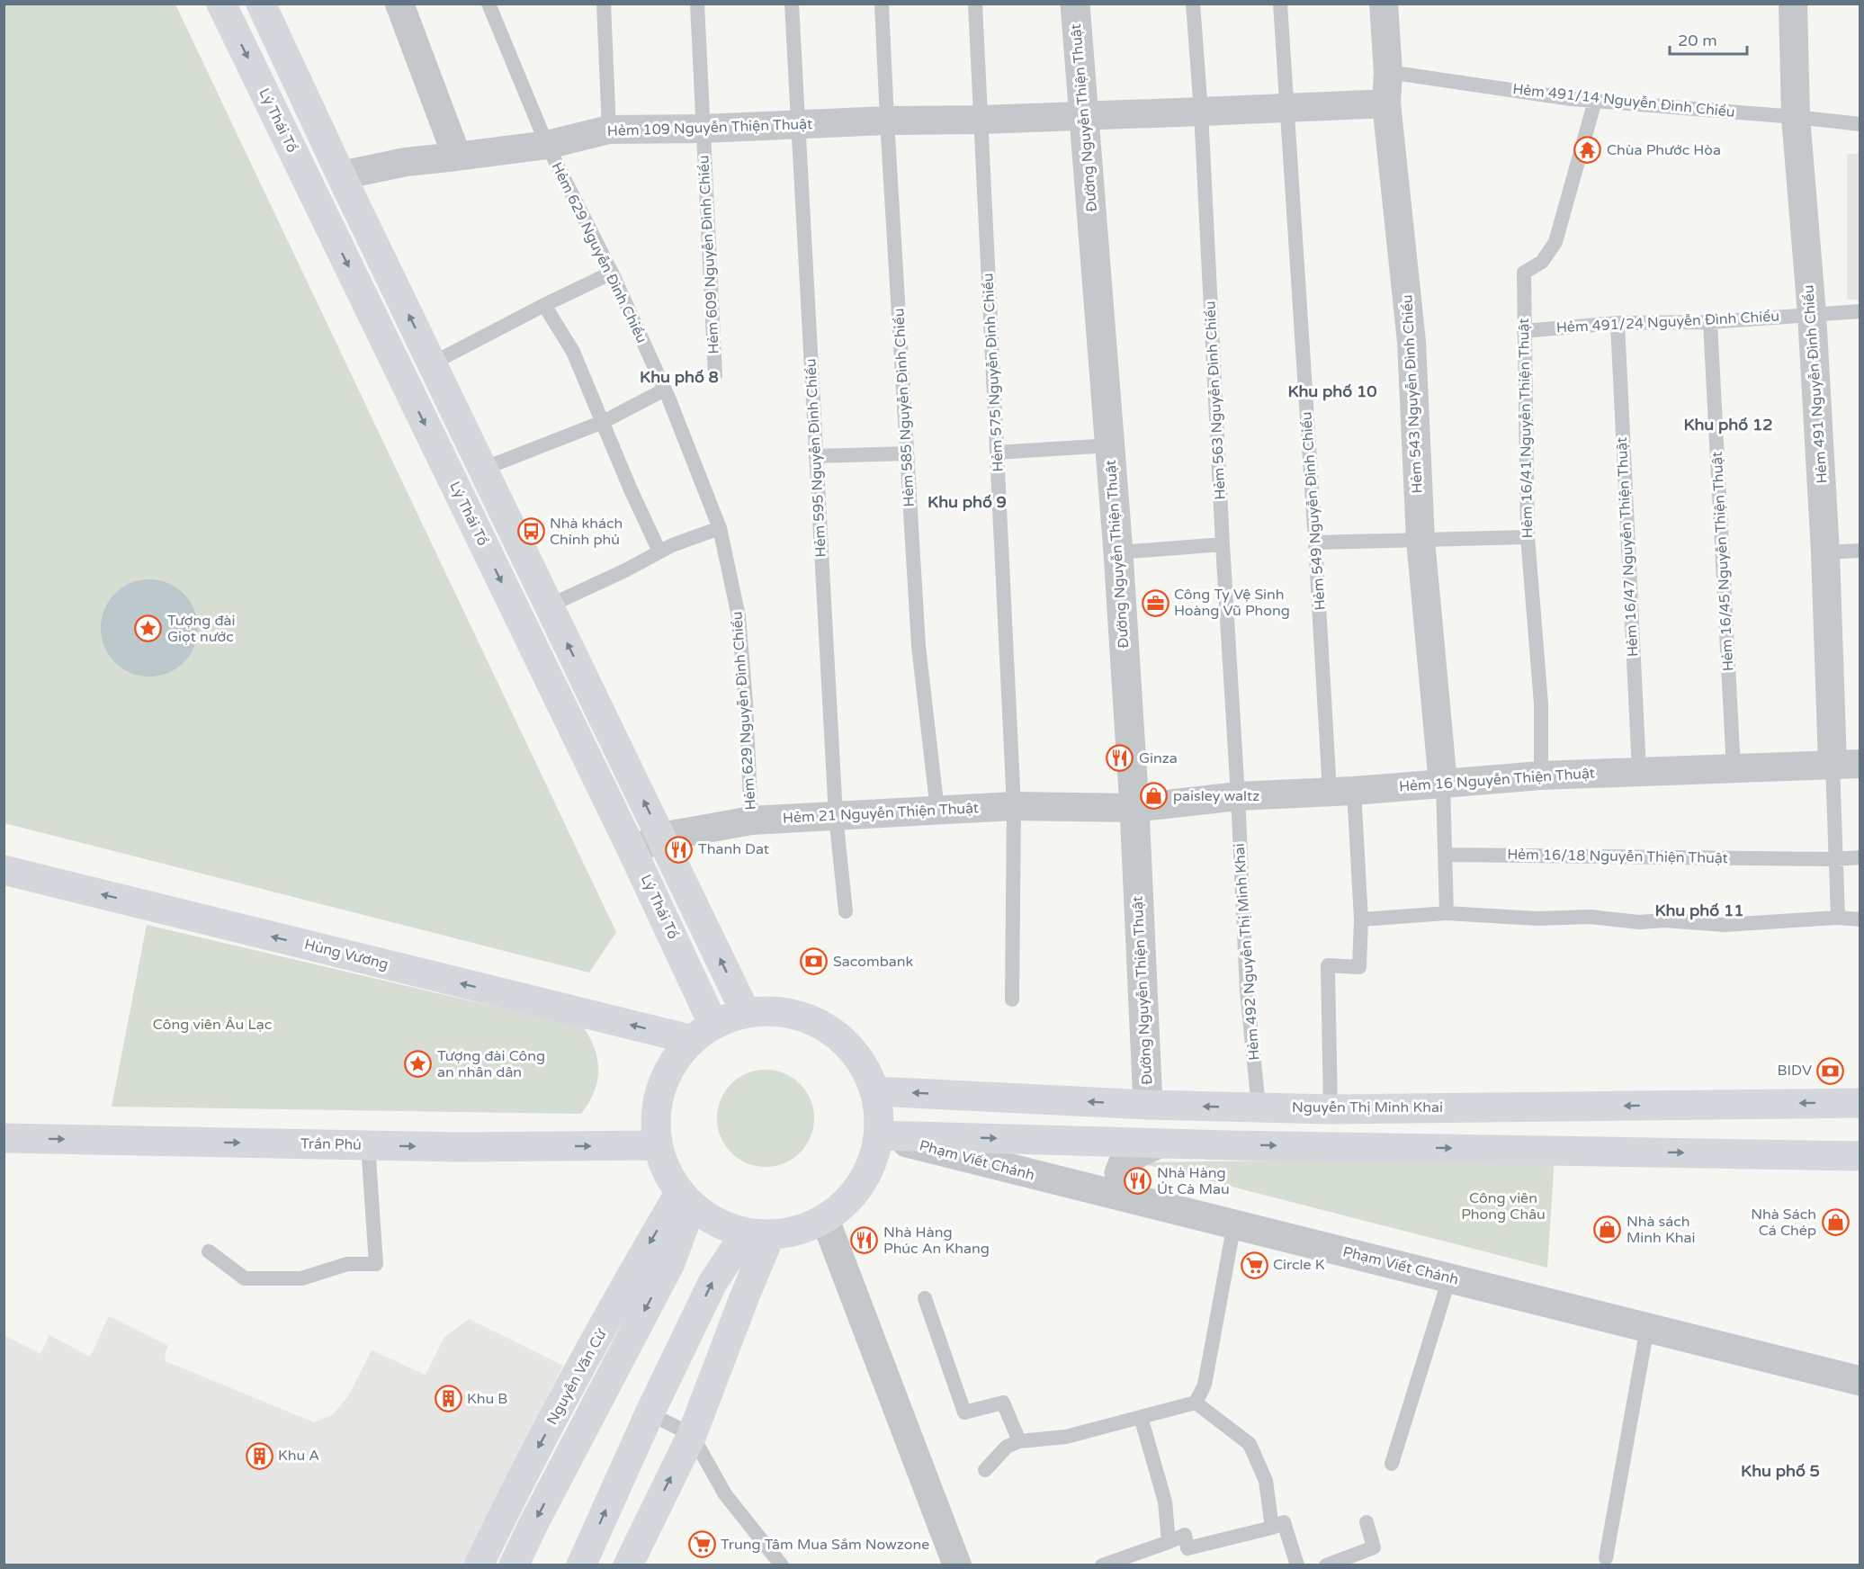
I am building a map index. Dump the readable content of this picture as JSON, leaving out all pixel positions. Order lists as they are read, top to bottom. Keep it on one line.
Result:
{"streets":{"main road":["Lý Thái Tổ","Hùng Vương","Nguyễn Thị Minh Khai","Trần Phú","Nguyễn Văn Cừ"],"street":["Đường Nguyễn Thiện Thuật","Hẻm 109 Nguyễn Thiện Thuật","Hẻm 491 Nguyễn Ðình Chiểu","Hẻm 543 Nguyễn Ðình Chiểu","Hẻm 16 Nguyễn Thiện Thuật","Hẻm 21 Nguyễn Thiện Thuật","Phạm Viết Chánh"],"lane":["Hẻm 491/14 Nguyễn Ðình Chiểu","Hẻm 629 Nguyễn Ðình Chiểu","Hẻm 609 Nguyễn Ðình Chiểu","Hẻm 491/24 Nguyễn Đình Chiểu","Hẻm 575 Nguyễn Ðình Chiểu","Hẻm 563 Nguyễn Ðình Chiểu","Hẻm 585 Nguyễn Ðình Chiểu","Hẻm 16/41 Nguyễn Thiện Thuật","Hẻm 595 Nguyễn Ðình Chiểu","Hẻm 549 Nguyễn Ðình Chiểu","Hẻm 16/47 Nguyễn Thiện Thuật","Hẻm 16/45 Nguyễn Thiện Thuật","Hẻm 16/18 Nguyễn Thiện Thuật","Hẻm 492 Nguyễn Thị Minh Khai"]},"crossings":[["Hẻm 491/14 Nguyễn Ðình Chiểu","Hẻm 491 Nguyễn Ðình Chiểu"],["Hẻm 491/14 Nguyễn Ðình Chiểu","Hẻm 543 Nguyễn Ðình Chiểu"],["Hẻm 491/14 Nguyễn Ðình Chiểu","Hẻm 16/41 Nguyễn Thiện Thuật"],["Đường Nguyễn Thiện Thuật","Hẻm 109 Nguyễn Thiện Thuật"],["Đường Nguyễn Thiện Thuật","Hẻm 16 Nguyễn Thiện Thuật"],["Đường Nguyễn Thiện Thuật","Hẻm 21 Nguyễn Thiện Thuật"],["Đường Nguyễn Thiện Thuật","Nguyễn Thị Minh Khai"],["Lý Thái Tổ","Hẻm 21 Nguyễn Thiện Thuật"],["Lý Thái Tổ","Hùng Vương"],["Hẻm 109 Nguyễn Thiện Thuật","Hẻm 629 Nguyễn Ðình Chiểu"],["Hẻm 109 Nguyễn Thiện Thuật","Hẻm 609 Nguyễn Ðình Chiểu"],["Hẻm 109 Nguyễn Thiện Thuật","Hẻm 575 Nguyễn Ðình Chiểu"],["Hẻm 109 Nguyễn Thiện Thuật","Hẻm 543 Nguyễn Ðình Chiểu"],["Hẻm 109 Nguyễn Thiện Thuật","Hẻm 563 Nguyễn Ðình Chiểu"],["Hẻm 109 Nguyễn Thiện Thuật","Hẻm 585 Nguyễn Ðình Chiểu"],["Hẻm 109 Nguyễn Thiện Thuật","Hẻm 595 Nguyễn Ðình Chiểu"],["Hẻm 109 Nguyễn Thiện Thuật","Hẻm 549 Nguyễn Ðình Chiểu"],["Hẻm 629 Nguyễn Ðình Chiểu","Hẻm 21 Nguyễn Thiện Thuật"],["Hẻm 491/24 Nguyễn Đình Chiểu","Hẻm 491 Nguyễn Ðình Chiểu"],["Hẻm 491/24 Nguyễn Đình Chiểu","Hẻm 16/41 Nguyễn Thiện Thuật"],["Hẻm 491/24 Nguyễn Đình Chiểu","Hẻm 16/47 Nguyễn Thiện Thuật"],["Hẻm 491/24 Nguyễn Đình Chiểu","Hẻm 16/45 Nguyễn Thiện Thuật"],["Hẻm 575 Nguyễn Ðình Chiểu","Hẻm 21 Nguyễn Thiện Thuật"],["Hẻm 491 Nguyễn Ðình Chiểu","Hẻm 16 Nguyễn Thiện Thuật"],["Hẻm 543 Nguyễn Ðình Chiểu","Hẻm 16 Nguyễn Thiện Thuật"],["Hẻm 563 Nguyễn Ðình Chiểu","Hẻm 16 Nguyễn Thiện Thuật"],["Hẻm 563 Nguyễn Ðình Chiểu","Hẻm 492 Nguyễn Thị Minh Khai"],["Hẻm 585 Nguyễn Ðình Chiểu","Hẻm 21 Nguyễn Thiện Thuật"],["Hẻm 16/41 Nguyễn Thiện Thuật","Hẻm 16 Nguyễn Thiện Thuật"],["Hẻm 595 Nguyễn Ðình Chiểu","Hẻm 21 Nguyễn Thiện Thuật"],["Hẻm 549 Nguyễn Ðình Chiểu","Hẻm 16 Nguyễn Thiện Thuật"],["Hẻm 16/47 Nguyễn Thiện Thuật","Hẻm 16 Nguyễn Thiện Thuật"],["Hẻm 16/45 Nguyễn Thiện Thuật","Hẻm 16 Nguyễn Thiện Thuật"],["Hẻm 16 Nguyễn Thiện Thuật","Hẻm 21 Nguyễn Thiện Thuật"],["Hẻm 16 Nguyễn Thiện Thuật","Hẻm 492 Nguyễn Thị Minh Khai"],["Hẻm 492 Nguyễn Thị Minh Khai","Nguyễn Thị Minh Khai"]],"one_way":["Hùng Vương","Trần Phú"],"districts":["Khu phố 8","Khu phố 10","Khu phố 12","Khu phố 9","Khu phố 11","Khu phố 5"],"parks":["Công viên Âu Lạc","Công viên Phong Châu"],"places":{"temple":["Chùa Phước Hòa"],"bus stop":["Nhà khách Chỉnh phủ"],"office":["Công Ty Vệ Sinh Hoàng Vũ Phong"],"place":["Tượng đài Giọt nước","Tượng đài Công an nhân dân"],"restaurant":["Ginza","Thanh Dat","Nhà Hàng Út Cà Mau","Nhà Hàng Phúc An Khang"],"shop":["paisley waltz","Nhà Sách Cá Chép","Nhà sách Minh Khai"],"bank":["Sacombank","BIDV"],"supermarket":["Circle K","Trung Tâm Mua Sắm Nowzone"],"building":["Khu B","Khu A"]},"scale_bar":"20 m"}
